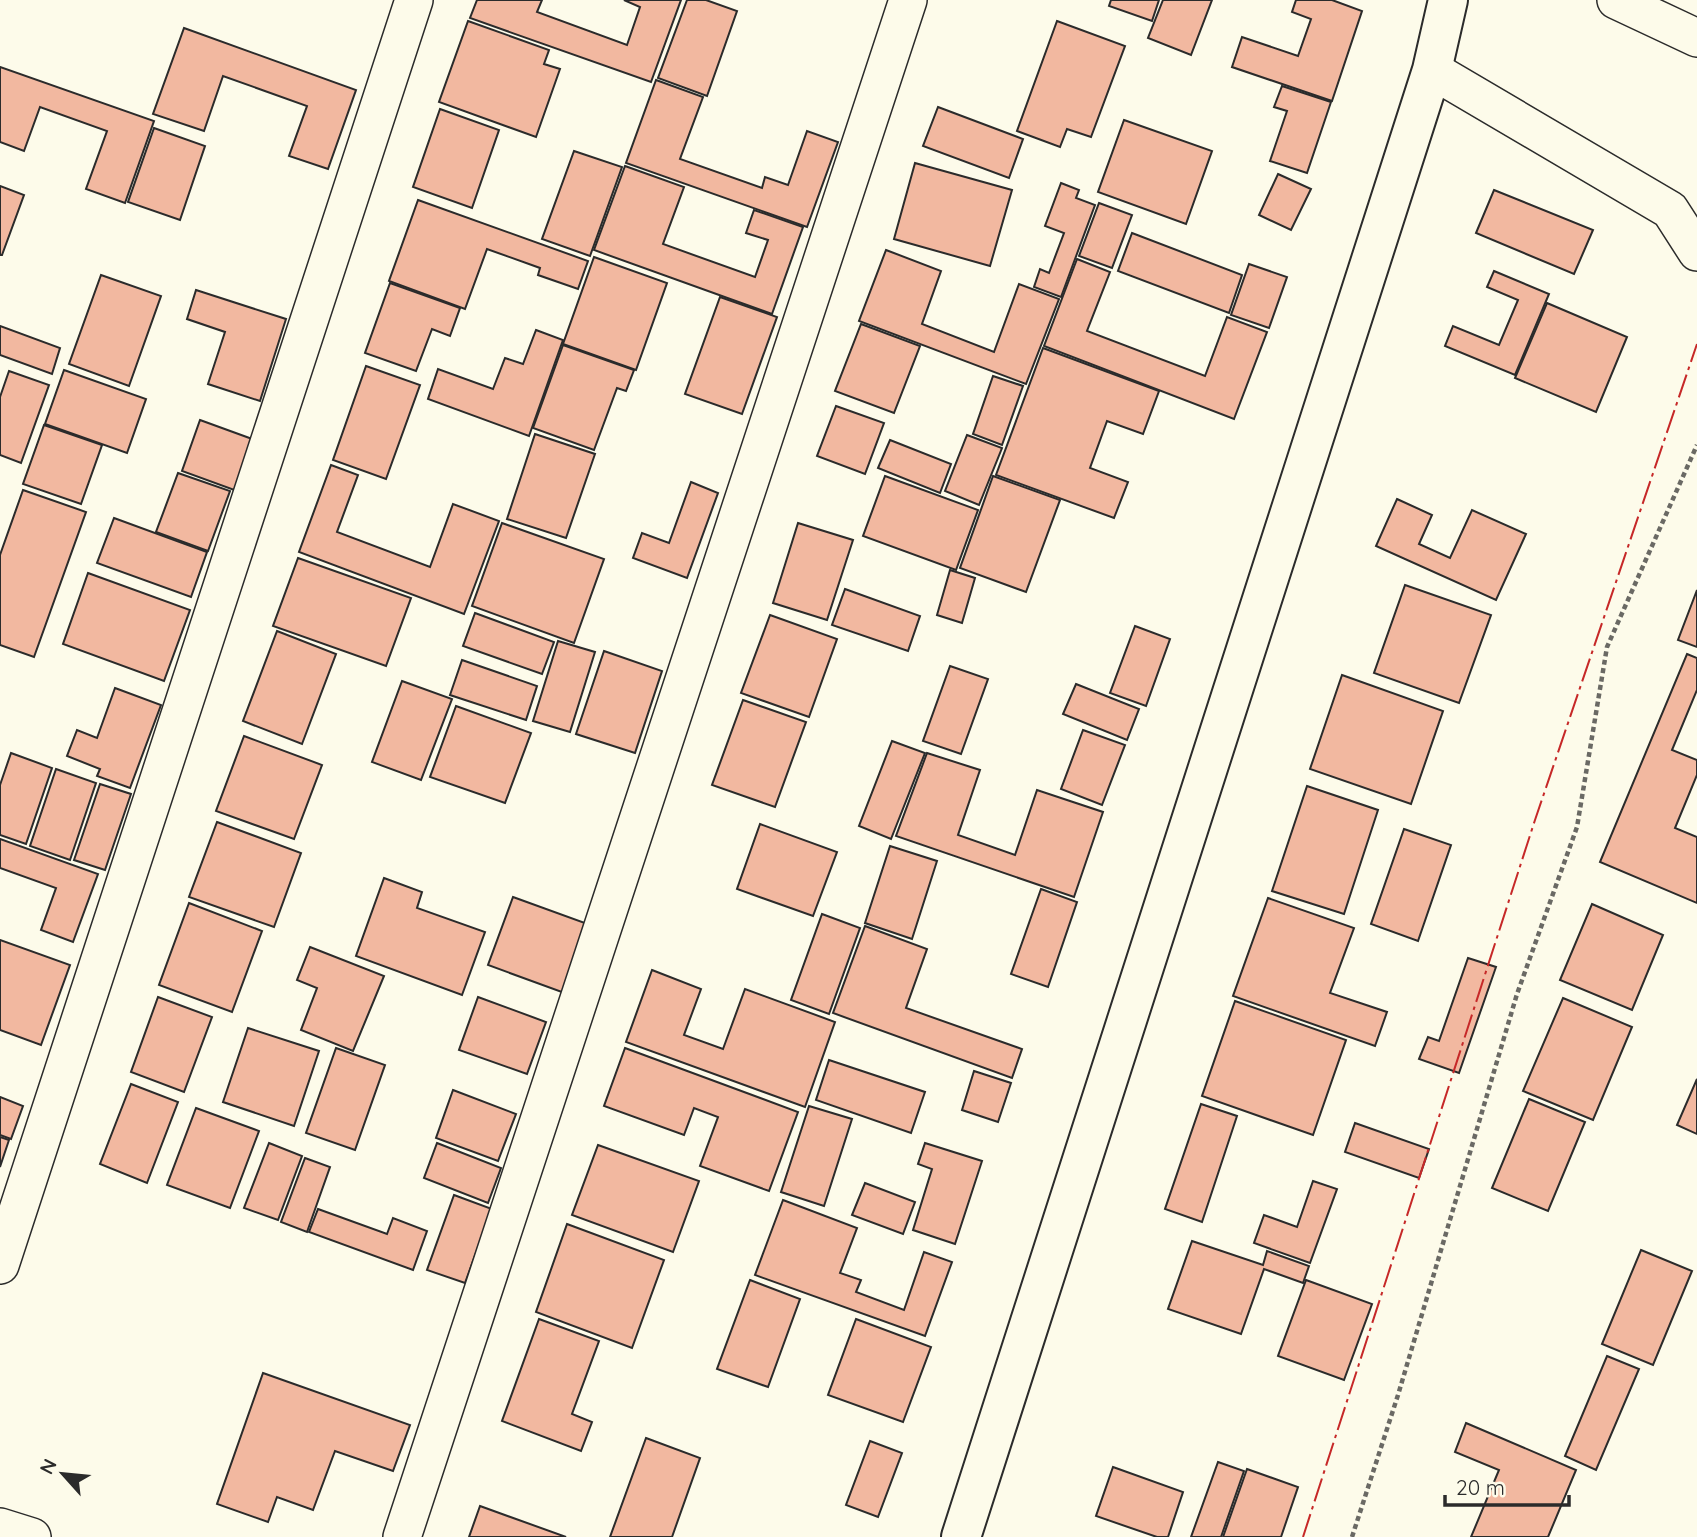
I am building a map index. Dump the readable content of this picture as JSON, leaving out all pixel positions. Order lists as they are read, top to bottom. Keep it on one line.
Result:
{"scale_bar":"20 m","north":"top left"}
